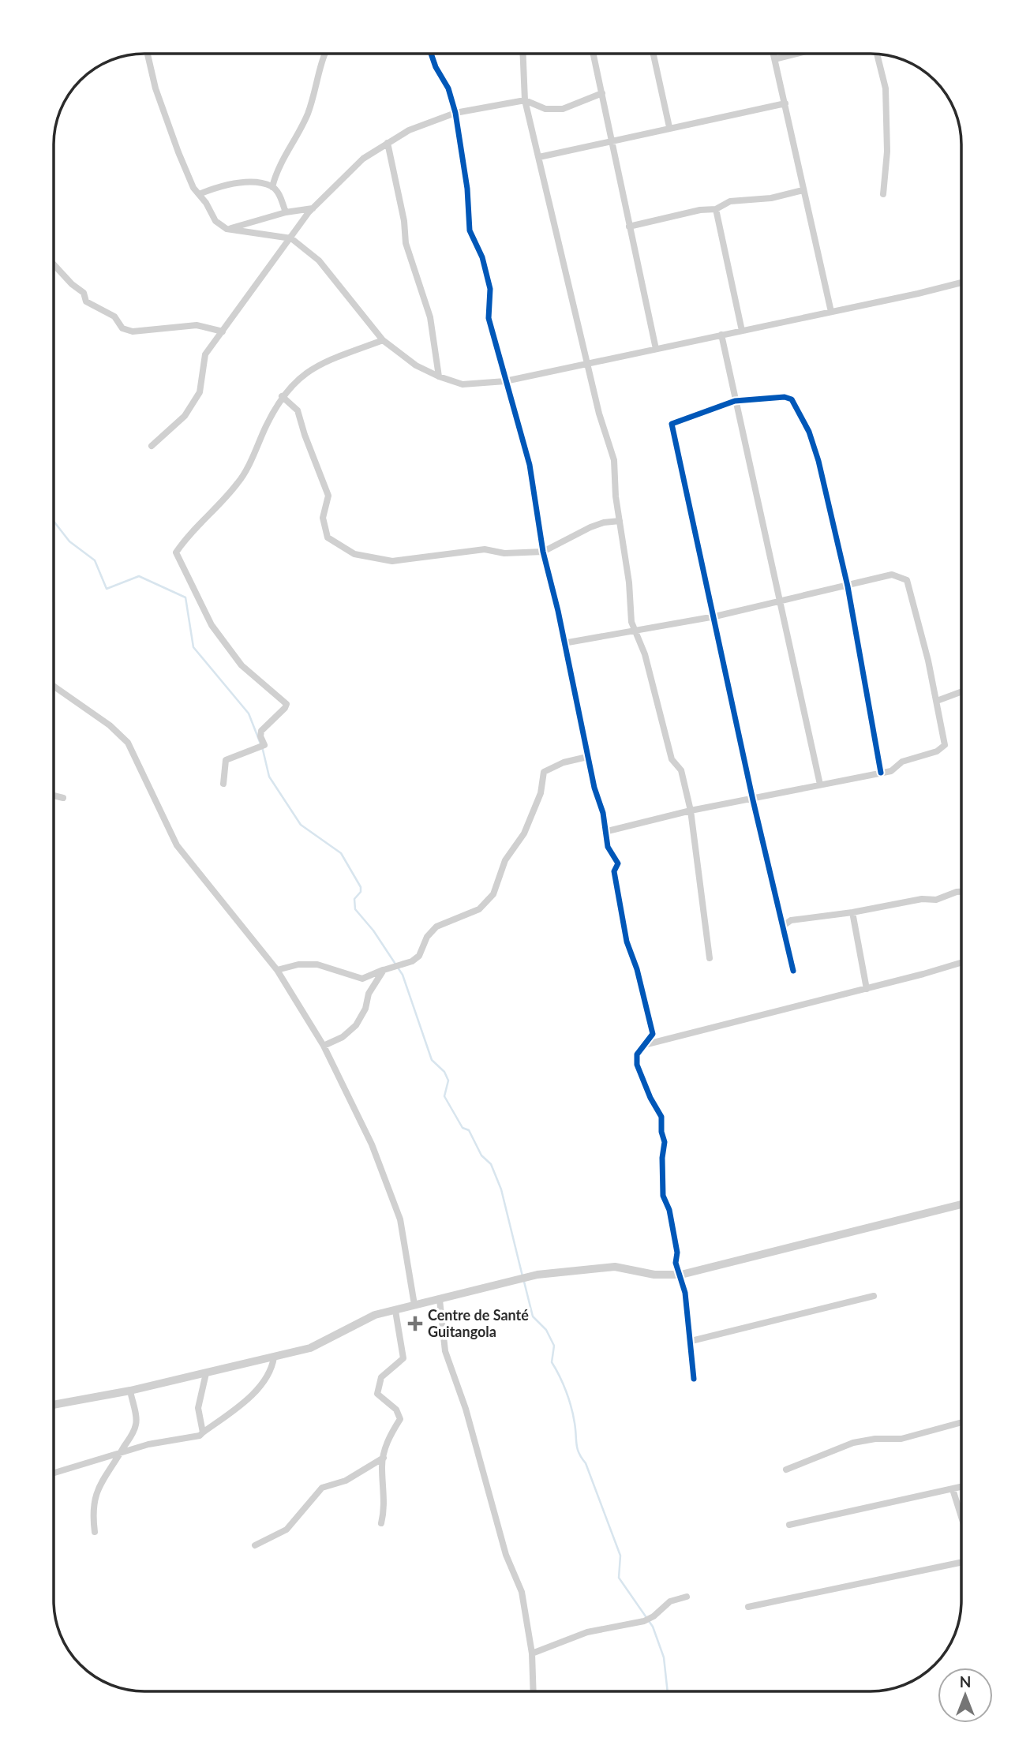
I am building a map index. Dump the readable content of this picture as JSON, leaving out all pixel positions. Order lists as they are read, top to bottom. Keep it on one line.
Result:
{"places":{"health":["Centre de Santé Guitangola"]},"north":"top"}
